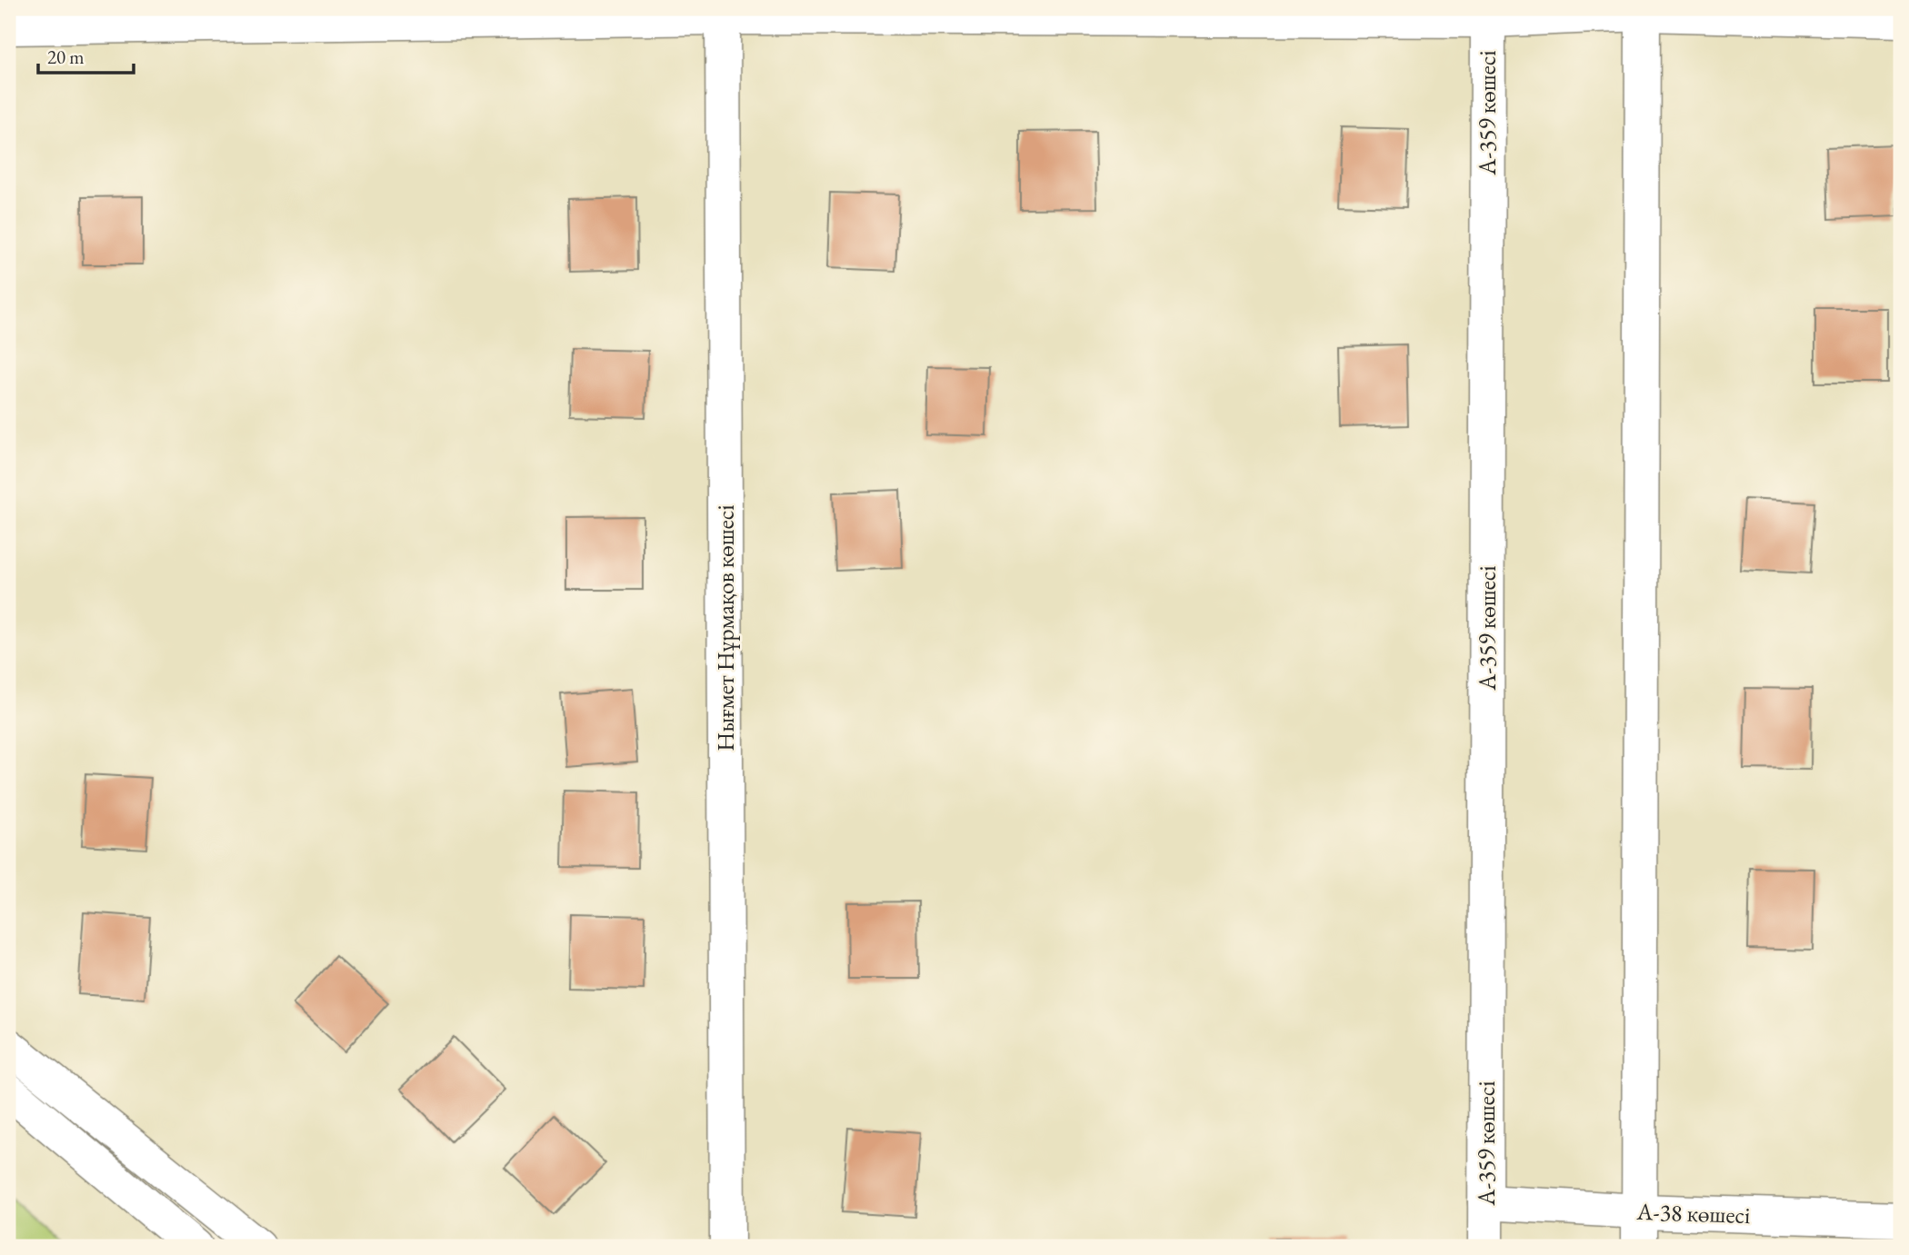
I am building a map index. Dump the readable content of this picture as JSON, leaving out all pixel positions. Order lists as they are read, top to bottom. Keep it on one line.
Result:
{"streets":{"street":["А-359 көшесі","Нығмет Нұрмақов көшесі","А-38 көшесі"]},"crossings":[["А-359 көшесі","А-38 көшесі"]],"scale_bar":"20 m"}
